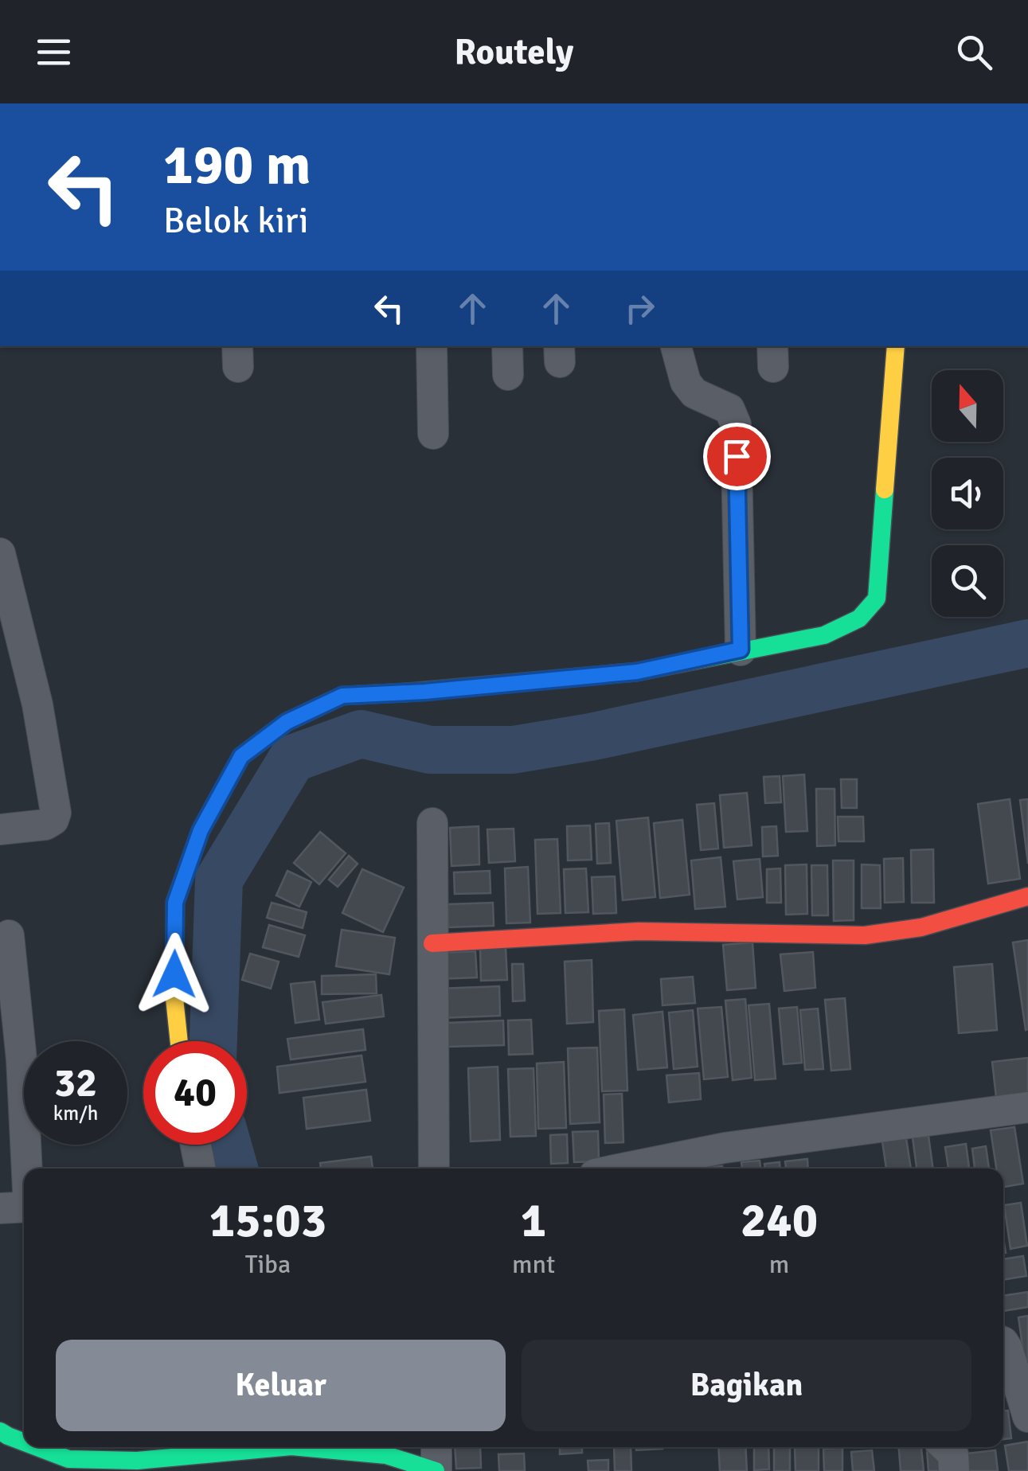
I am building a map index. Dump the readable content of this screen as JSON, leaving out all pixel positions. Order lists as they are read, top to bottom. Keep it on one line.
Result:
{"north":"top","page":{"header":"Routely","turn":["190 m","Belok kiri"],"speed":"32 km/h","limit":"40","eta":["15:03","Tiba","1","mnt","240","m"],"buttons":["Keluar","Bagikan"]}}
